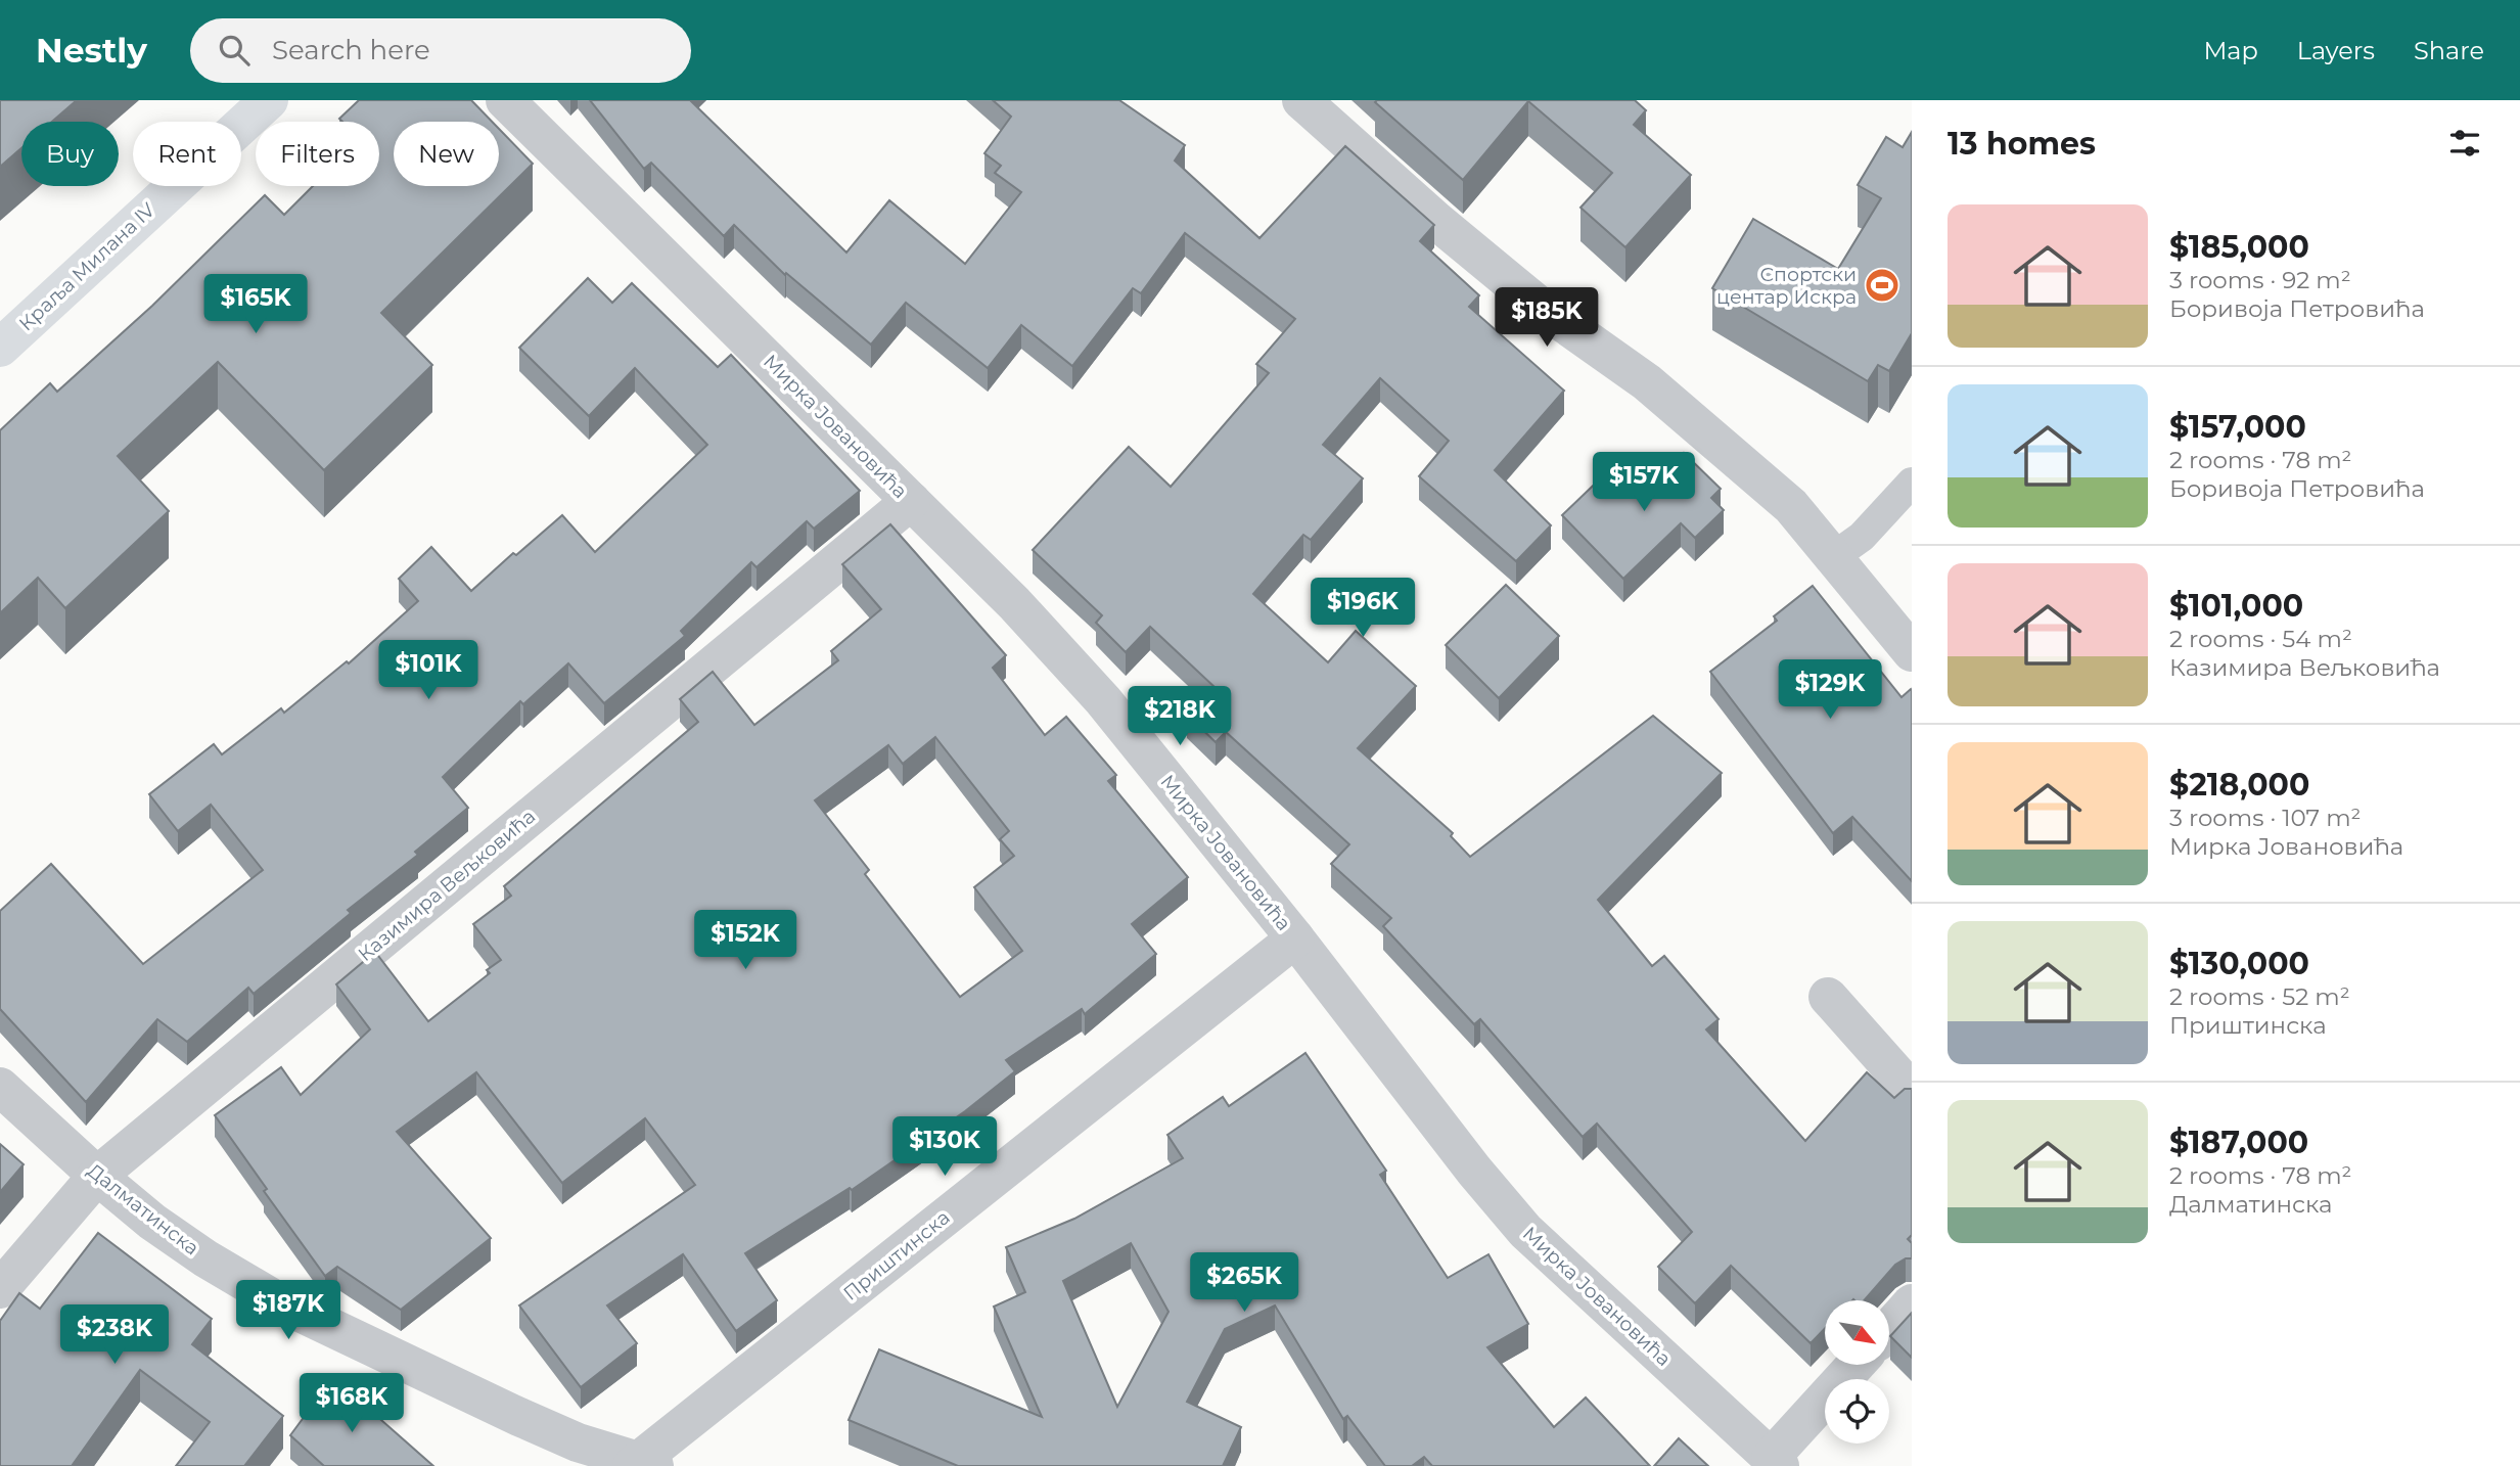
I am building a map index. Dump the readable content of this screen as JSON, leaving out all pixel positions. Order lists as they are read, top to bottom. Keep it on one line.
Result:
{"streets":{"main road":["Краља Милана IV"],"street":["Мирка Јовановића","Казимира Вељковића","Далматинска","Приштинска"]},"crossings":[["Мирка Јовановића","Казимира Вељковића"],["Мирка Јовановића","Приштинска"],["Казимира Вељковића","Далматинска"],["Далматинска","Приштинска"]],"places":{"sports":["Спортски центар Искра"]},"north":"bottom right","page":{"header":"Nestly","search":"Search here","nav":["Map","Layers","Share"],"heading":"13 homes","chip":["Buy","Rent","Filters","New"],"list":[{"name":"$185,000","note":"3 rooms · 92 m² · Боривоја Петровића"},{"name":"$157,000","note":"2 rooms · 78 m² · Боривоја Петровића"},{"name":"$101,000","note":"2 rooms · 54 m² · Казимира Вељковића"},{"name":"$218,000","note":"3 rooms · 107 m² · Мирка Јовановића"},{"name":"$130,000","note":"2 rooms · 52 m² · Приштинска"},{"name":"$187,000","note":"2 rooms · 78 m² · Далматинска"}],"price":["$165K","$185K","$157K","$196K","$101K","$129K","$218K","$152K","$130K","$265K","$187K","$238K","$168K"]}}
